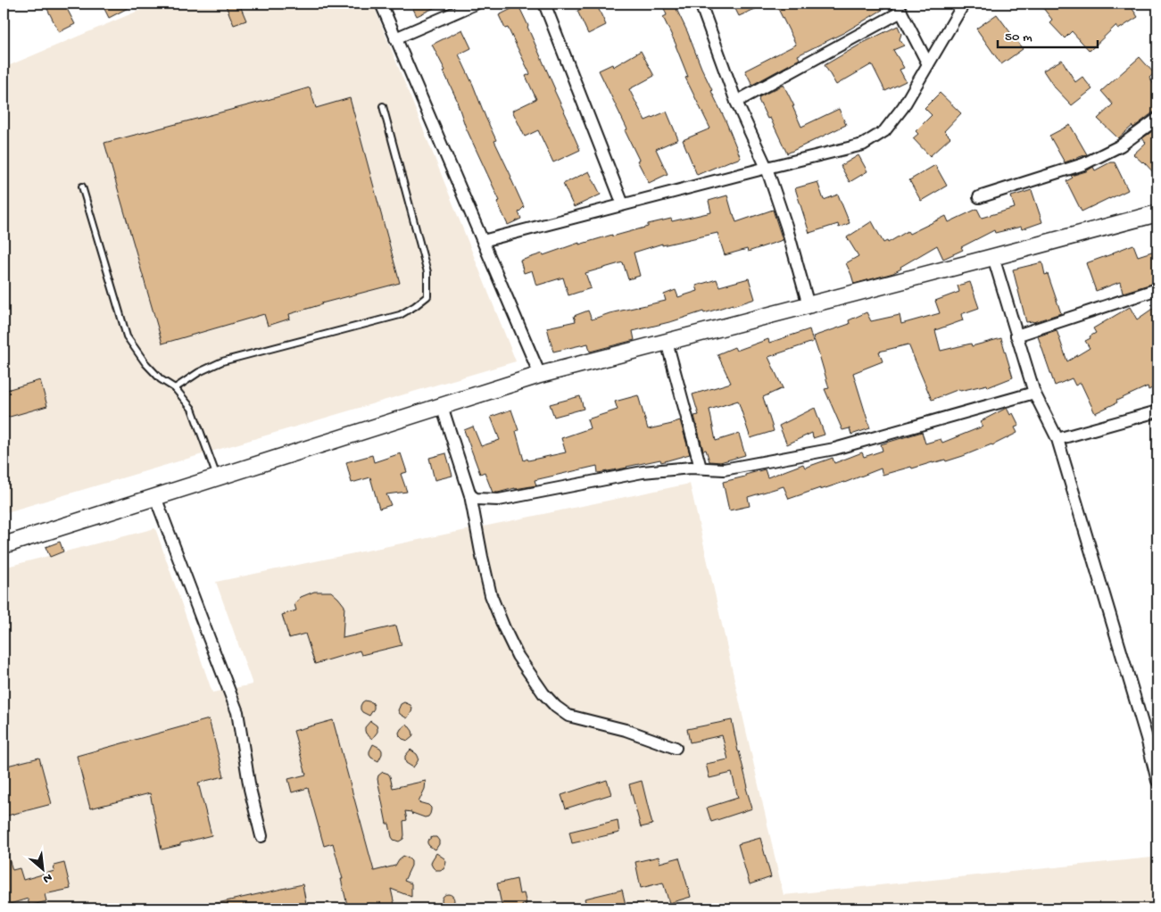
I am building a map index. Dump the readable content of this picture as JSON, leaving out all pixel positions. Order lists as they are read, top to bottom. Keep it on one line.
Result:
{"scale_bar":"50 m","north":"bottom right"}
